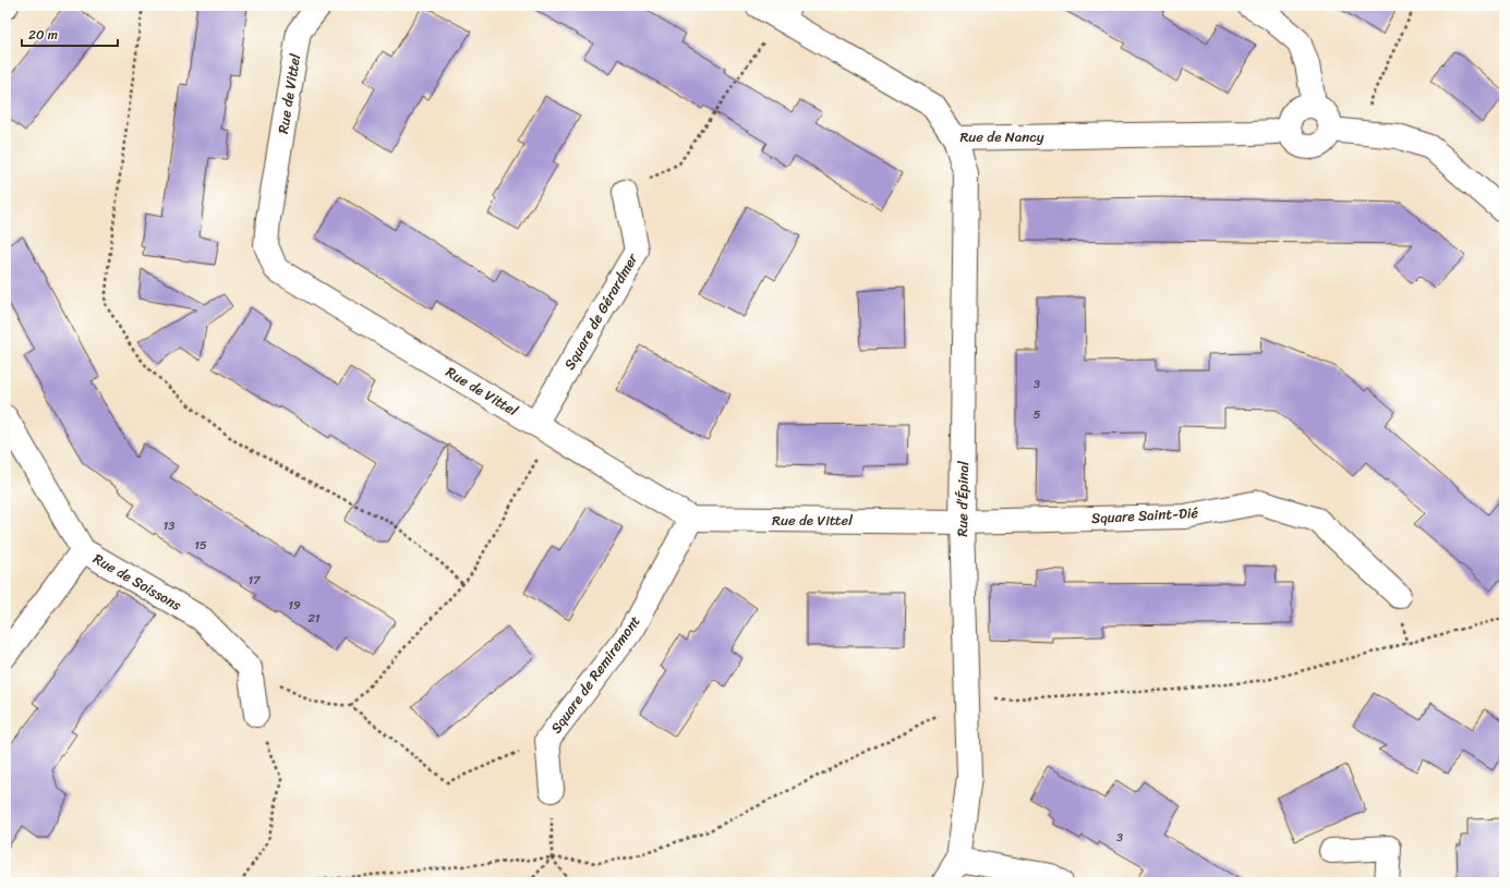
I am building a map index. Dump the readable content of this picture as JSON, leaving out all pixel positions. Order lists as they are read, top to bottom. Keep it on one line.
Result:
{"streets":{"street":["Rue de Vittel","Rue de Nancy","Square de Gérardmer","Rue d’Épinal","Square Saint-Dié","Rue de Soissons","Square de Remiremont"]},"crossings":[["Rue de Vittel","Square de Gérardmer"],["Rue de Vittel","Rue d’Épinal"],["Rue de Vittel","Square Saint-Dié"],["Rue de Vittel","Square de Remiremont"],["Rue de Nancy","Rue d’Épinal"],["Rue d’Épinal","Square Saint-Dié"]],"house_numbers":["3","5","13","15","17","19","21","3"],"scale_bar":"20 m"}
